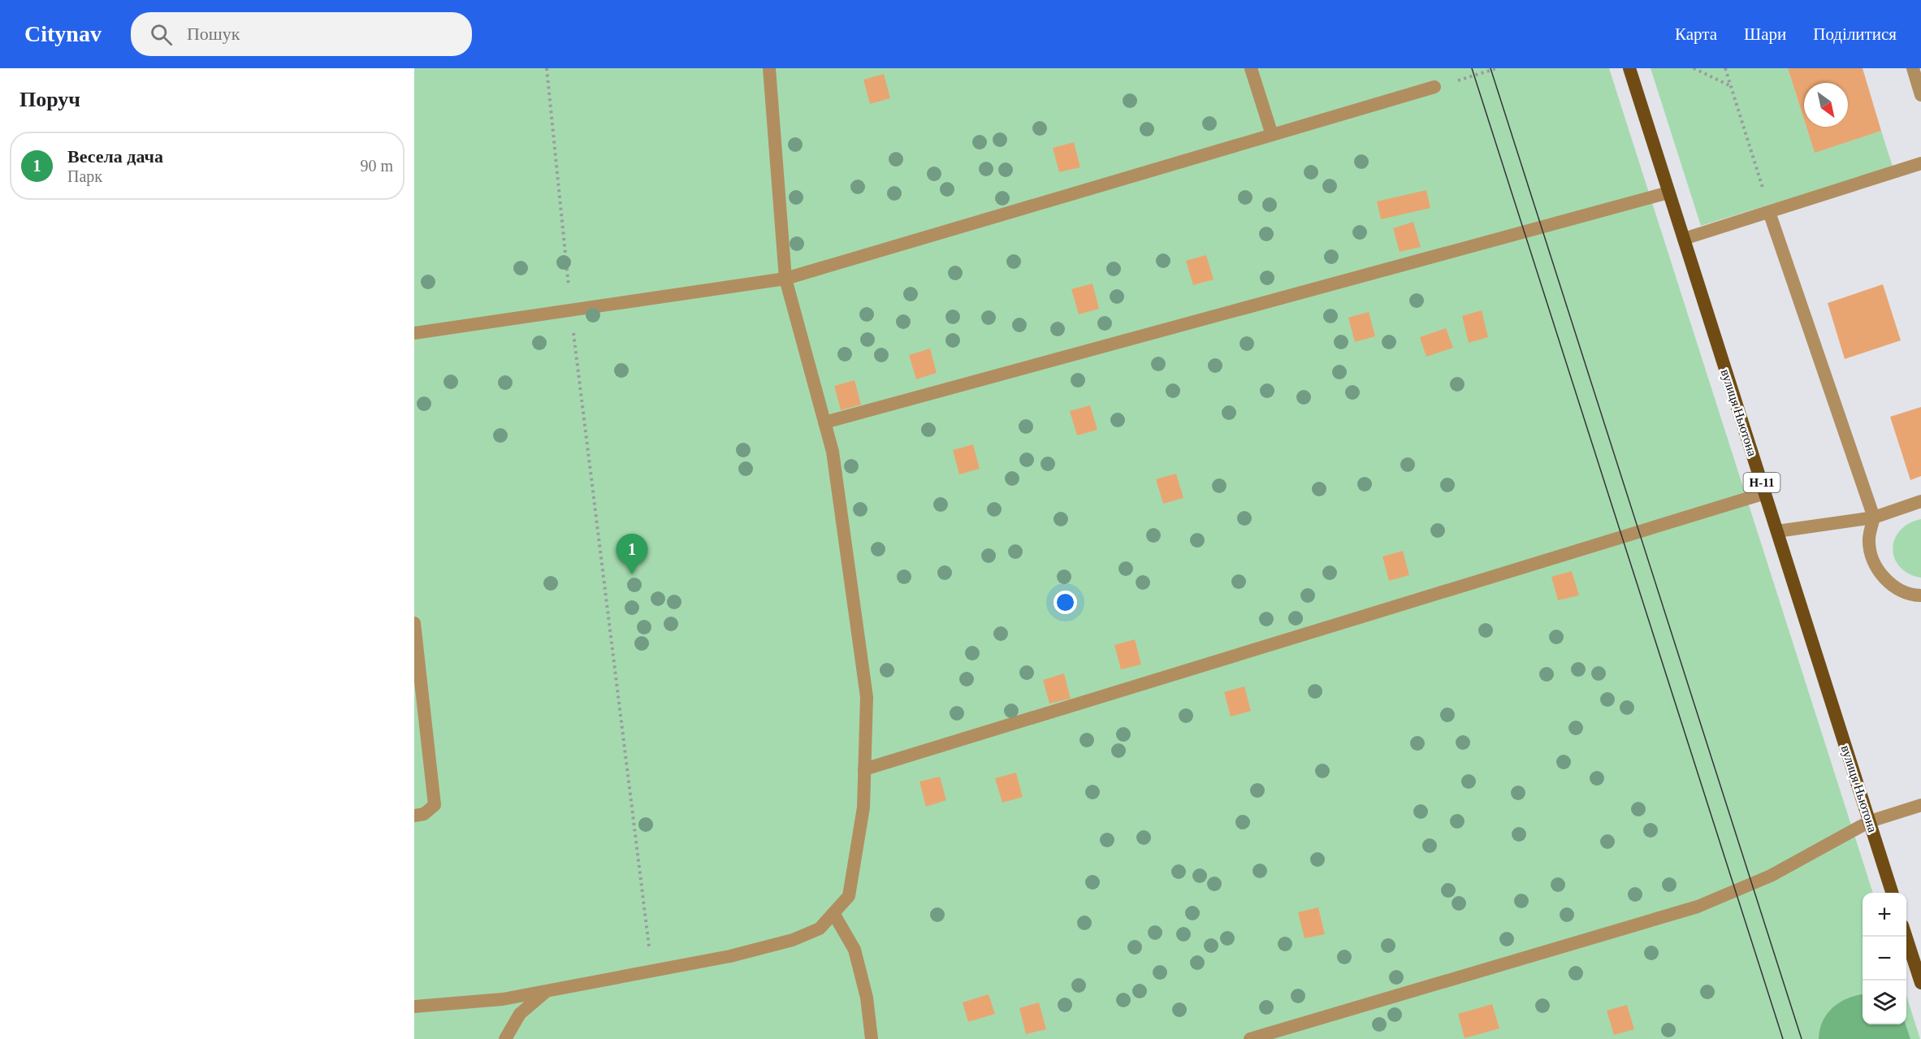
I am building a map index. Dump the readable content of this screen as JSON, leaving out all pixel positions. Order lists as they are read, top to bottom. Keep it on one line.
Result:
{"streets":{"main road":["вулиця Ньютона","Н-11"]},"north":"bottom right","page":{"header":"Citynav","search":"Пошук","nav":["Карта","Шари","Поділитися"],"heading":"Поруч","list":[{"mark":"1","name":"Весела дача","note":"Парк","value":"90 m"}],"pins":"1","map_buttons":["+","−"]}}
